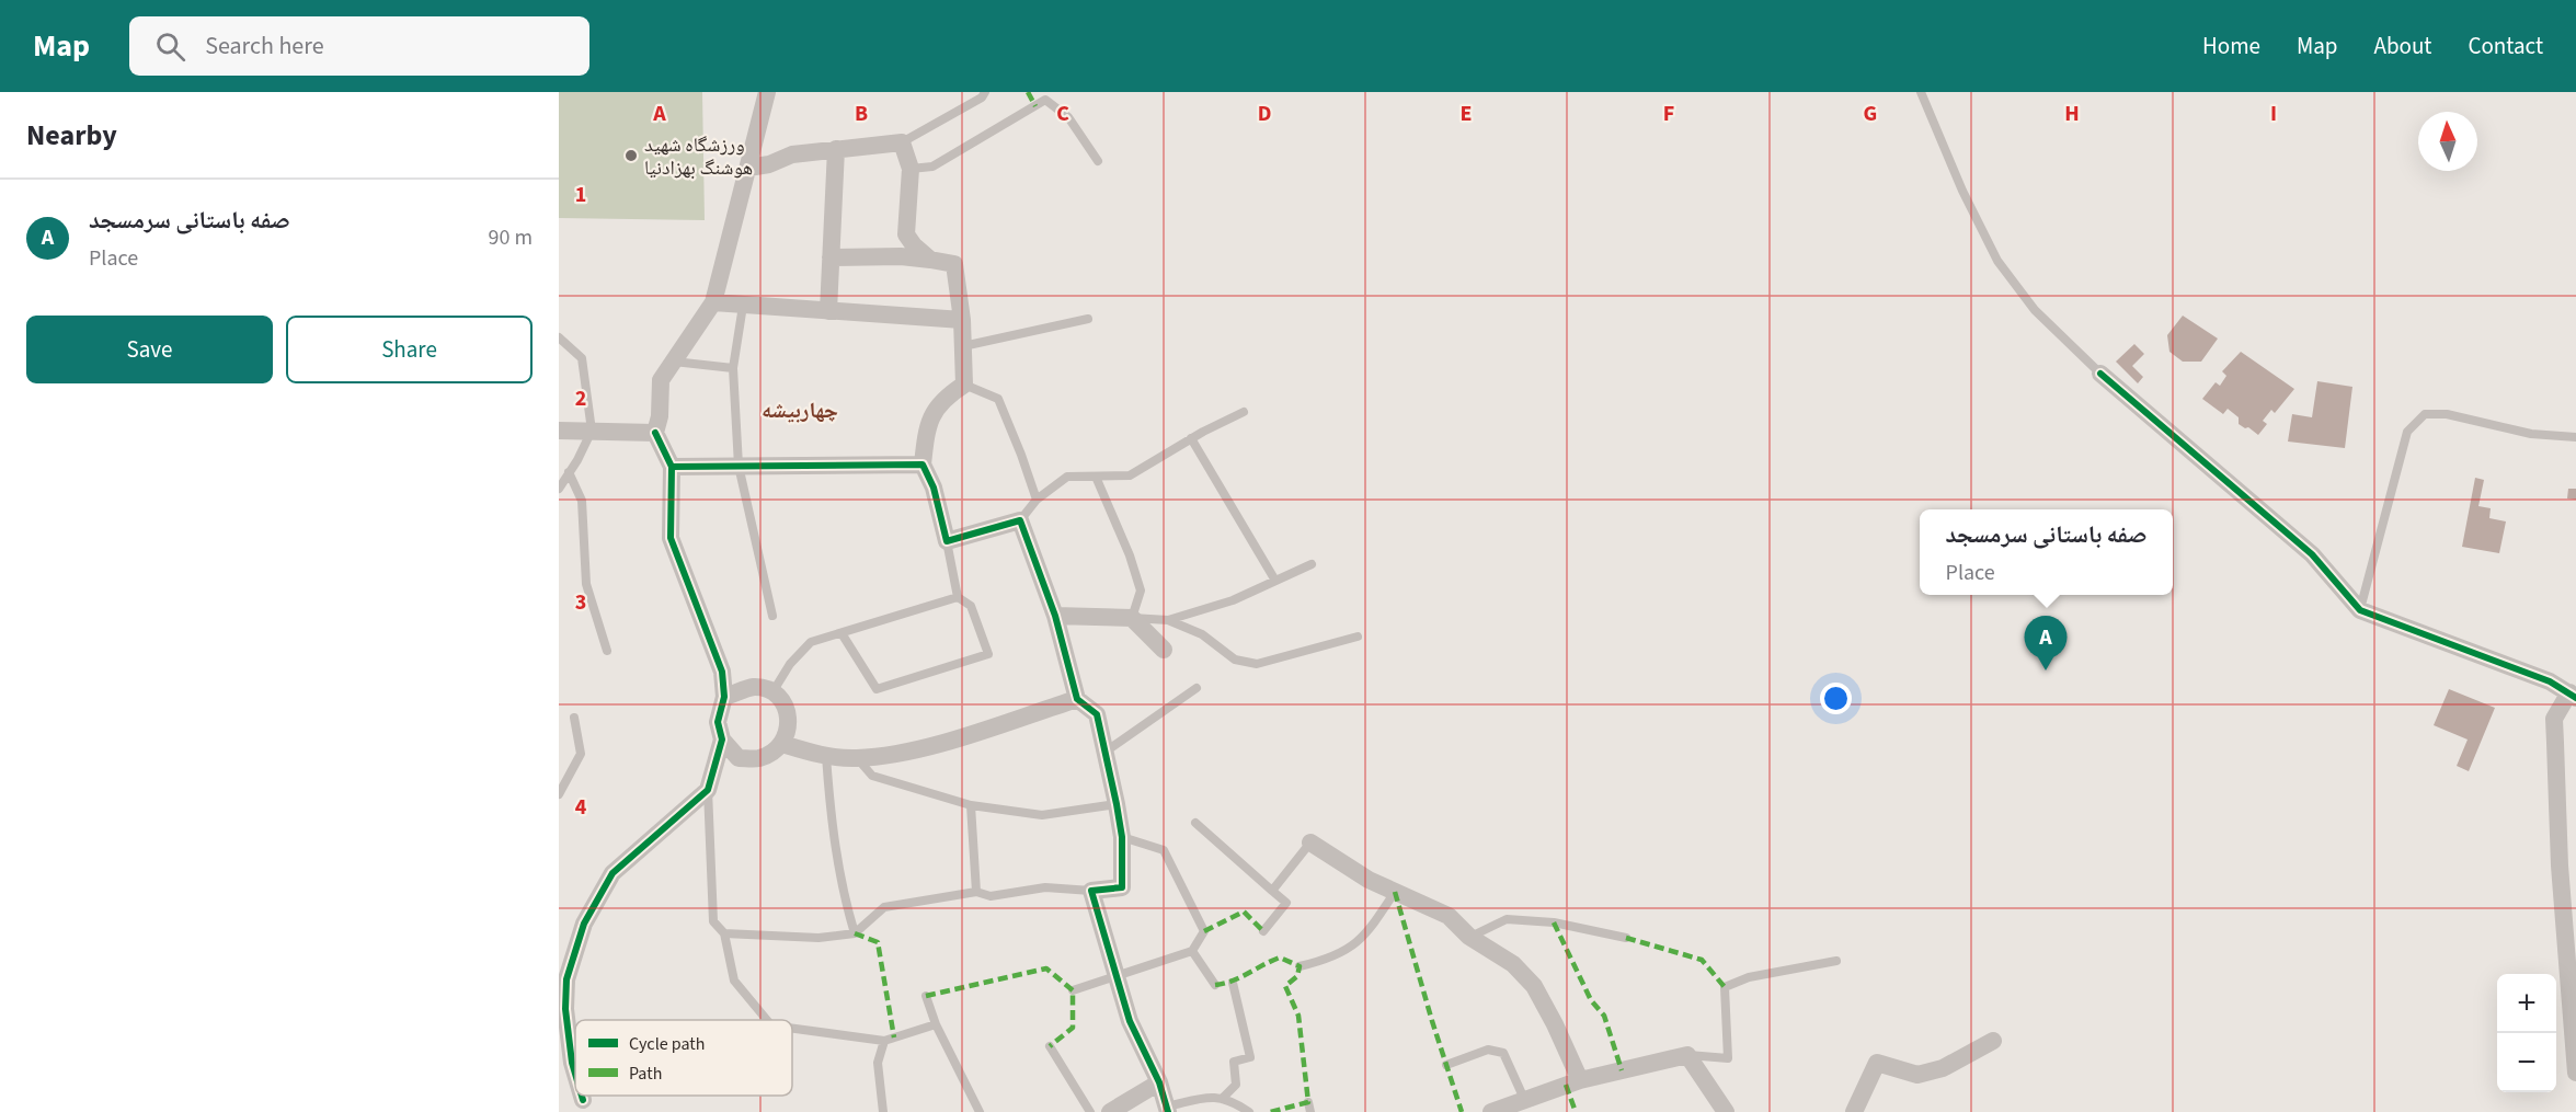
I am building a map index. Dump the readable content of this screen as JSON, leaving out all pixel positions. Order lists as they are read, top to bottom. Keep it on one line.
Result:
{"districts":["چهاربیشه"],"places":["ورزشگاه شهید هوشنگ بهزادنیا"],"legend":["Cycle path","Path"],"north":"top","page":{"header":"Map","search":"Search here","nav":["Home","Map","About","Contact"],"heading":"Nearby","list":[{"mark":"A","name":"صفه باستانی سرمسجد","note":"Place","value":"90 m"}],"buttons":["Save","Share"],"popup":["صفه باستانی سرمسجد","Place"],"pins":"A","map_buttons":["+","−"]},"grid":{"columns":["A","B","C","D","E","F","G","H","I"],"rows":["1","2","3","4"]}}
